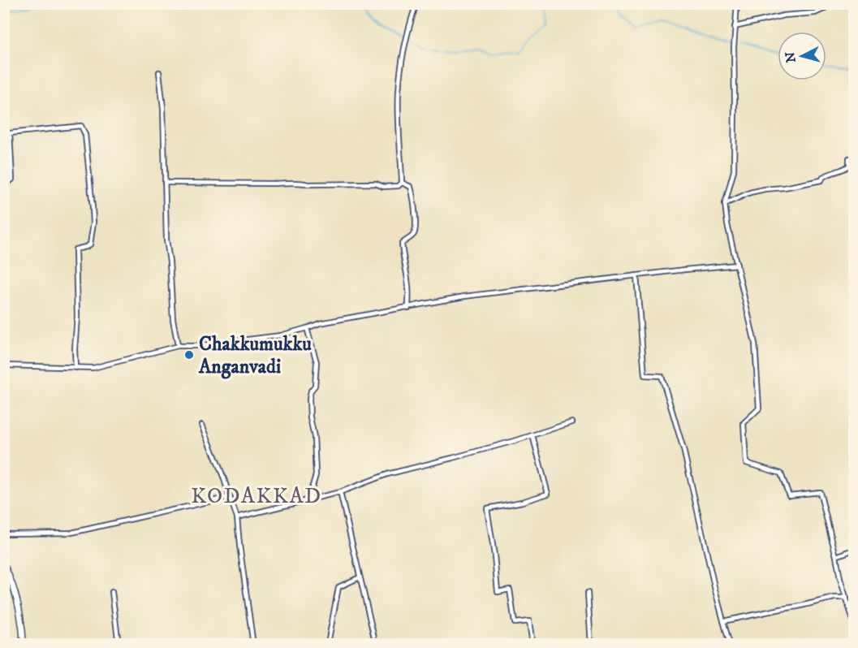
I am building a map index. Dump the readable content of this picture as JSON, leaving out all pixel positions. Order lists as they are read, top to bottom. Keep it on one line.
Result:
{"districts":["KODAKKAD"],"places":["Chakkumukku Anganvadi"],"north":"left"}
